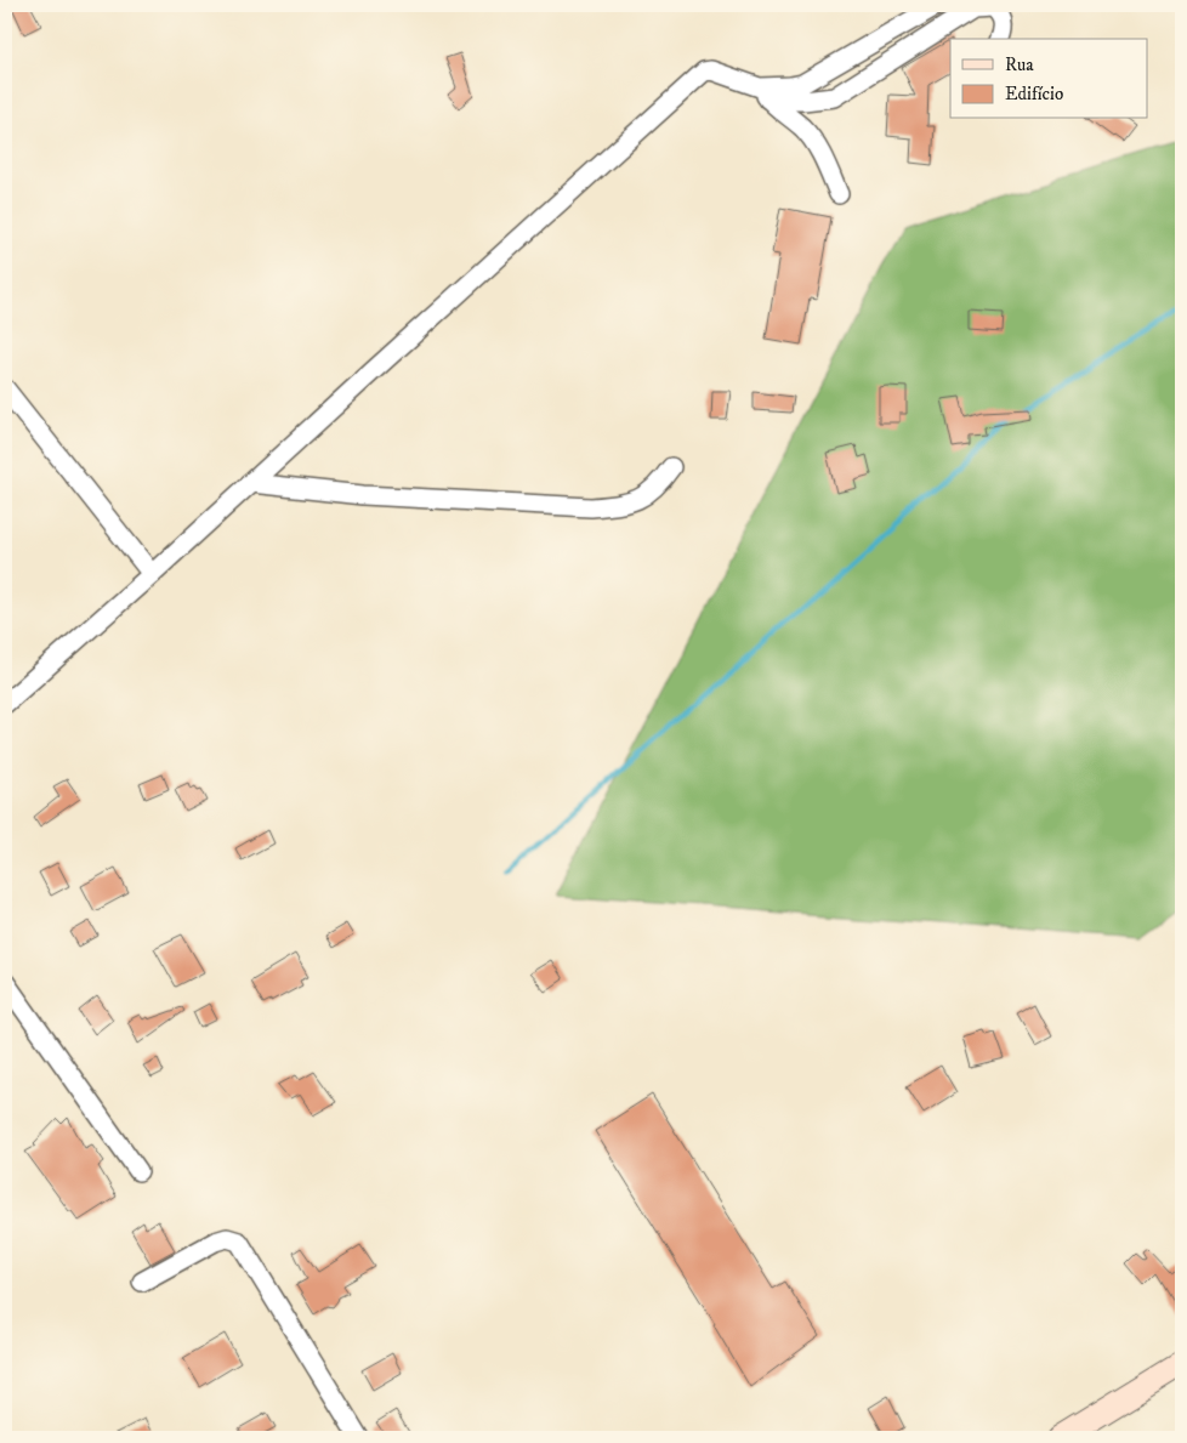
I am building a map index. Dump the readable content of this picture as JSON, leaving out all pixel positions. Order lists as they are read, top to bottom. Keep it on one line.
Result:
{"legend":["Rua","Edifício"]}
